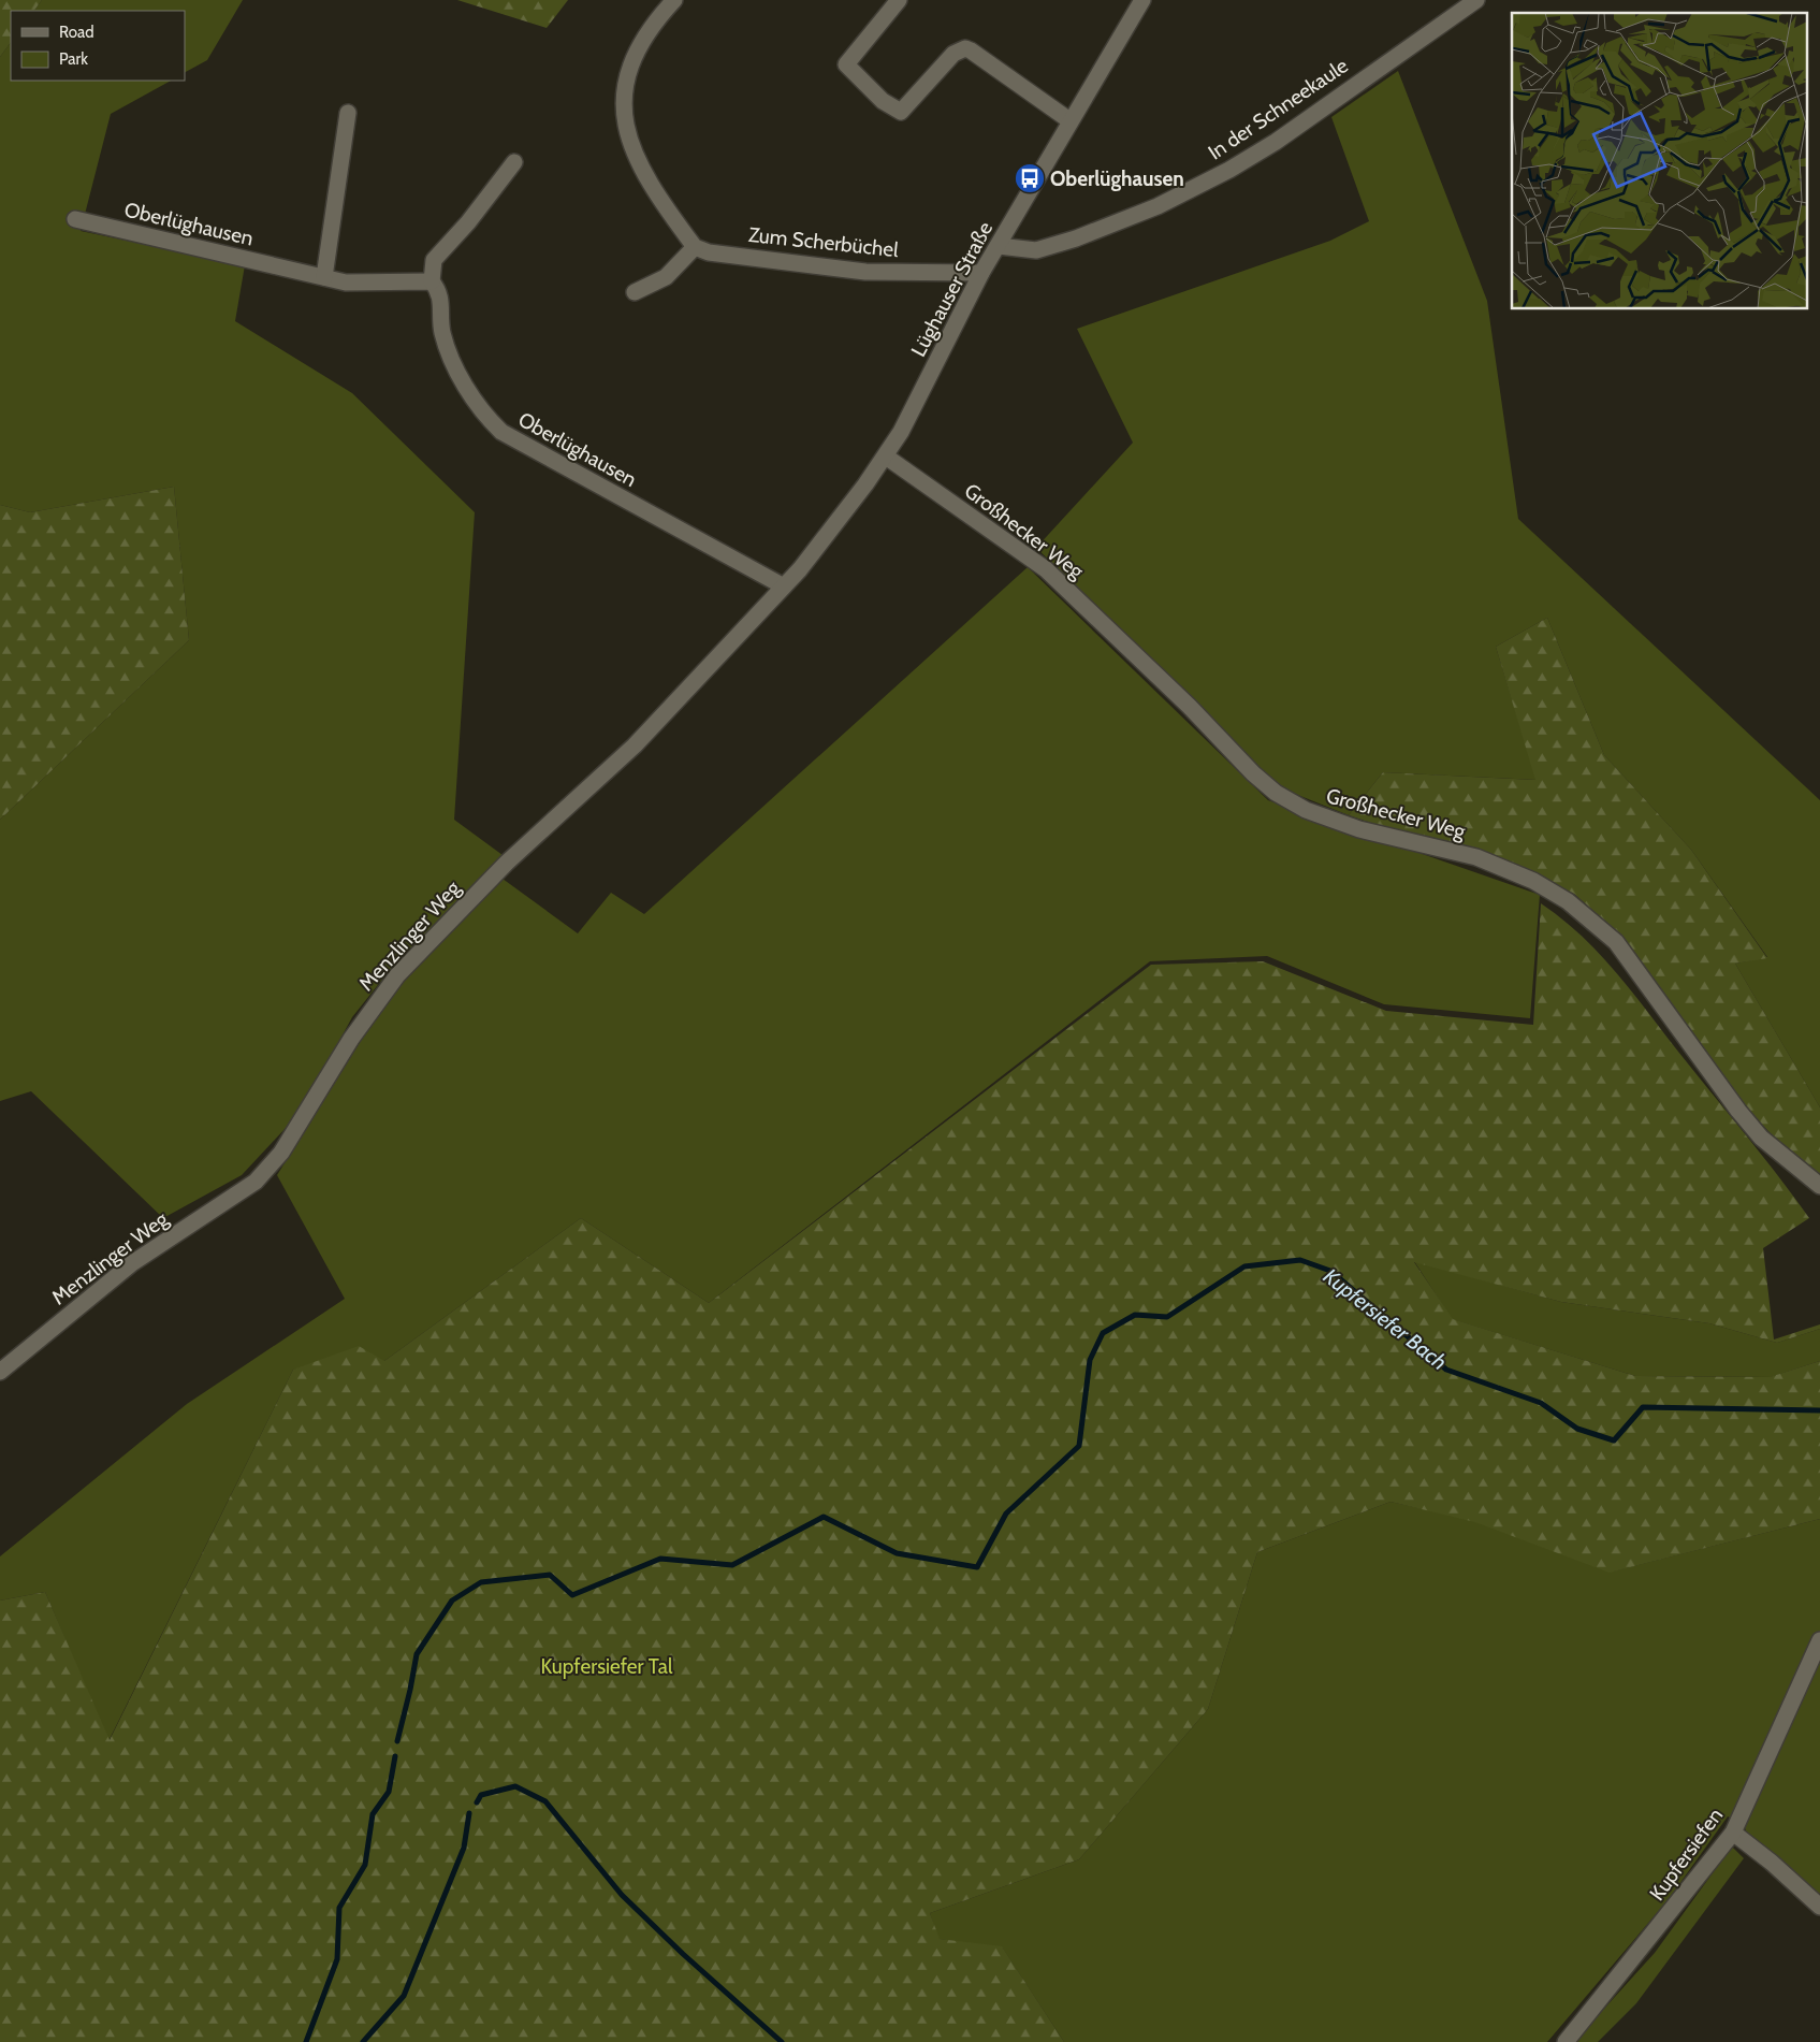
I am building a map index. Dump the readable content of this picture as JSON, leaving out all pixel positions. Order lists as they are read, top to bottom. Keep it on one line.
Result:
{"streets":{"street":["In der Schneekaule","Oberlüghausen","Zum Scherbüchel","Lüghauser Straße","Großhecker Weg","Menzlinger Weg","Kupfersiefen"]},"crossings":[["In der Schneekaule","Lüghauser Straße"],["Oberlüghausen","Lüghauser Straße"],["Oberlüghausen","Menzlinger Weg"],["Zum Scherbüchel","Lüghauser Straße"],["Lüghauser Straße","Großhecker Weg"],["Lüghauser Straße","Menzlinger Weg"]],"water":["Kupfersiefer Bach"],"parks":["Kupfersiefer Tal"],"places":{"bus stop":["Oberlüghausen"]},"legend":["Road","Park"]}
